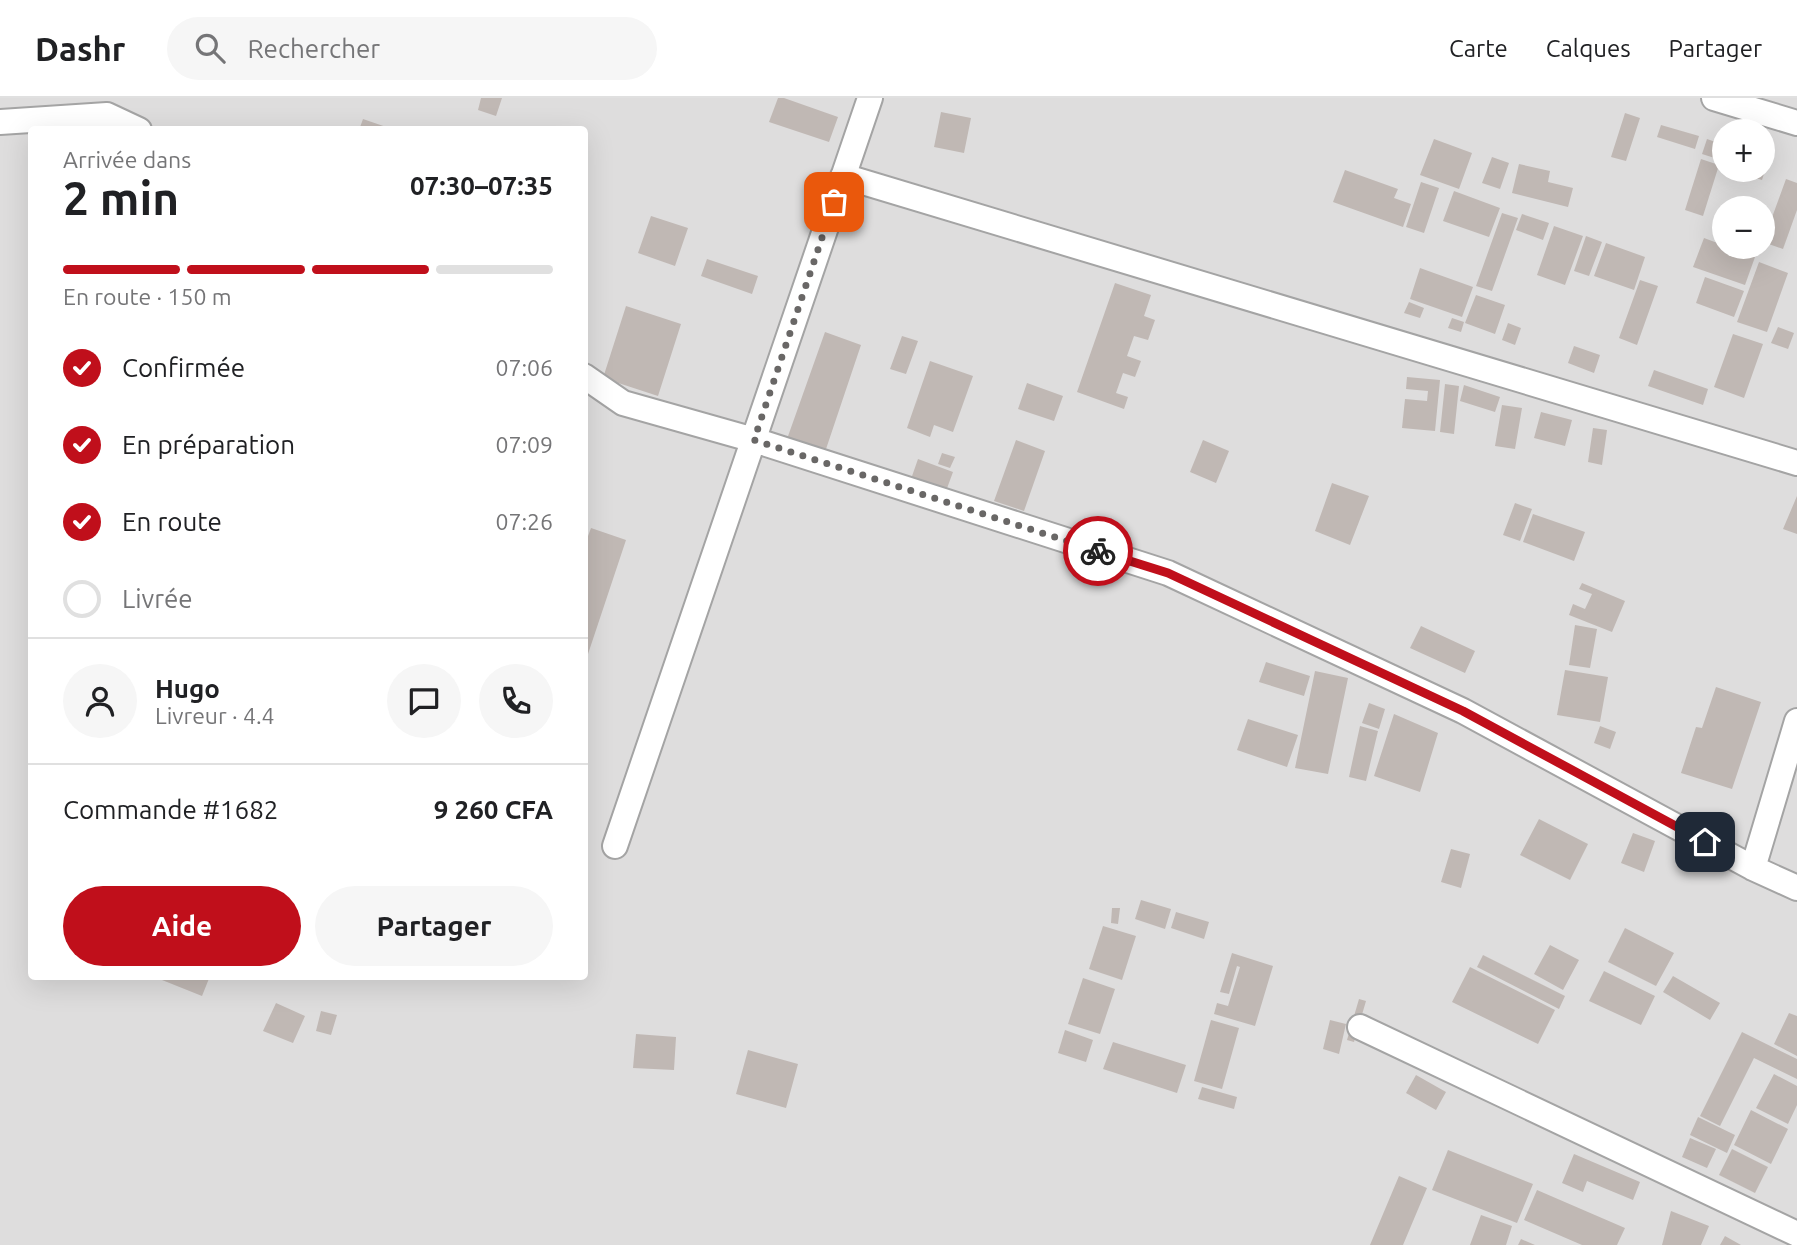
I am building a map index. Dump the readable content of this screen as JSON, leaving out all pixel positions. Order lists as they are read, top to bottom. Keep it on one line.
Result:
{"page":{"header":"Dashr","search":"Rechercher","nav":["Carte","Calques","Partager"],"map_buttons":["+","−"],"heading":["2 min","Arrivée dans","07:30–07:35"],"panel":["Hugo","Livreur · 4.4","Commande #1682","9 260 CFA"],"bar":"En route · 150 m","list":[["Confirmée","07:06"],["En préparation","07:09"],["En route","07:26"],"Livrée"],"buttons":["Aide","Partager"]}}
